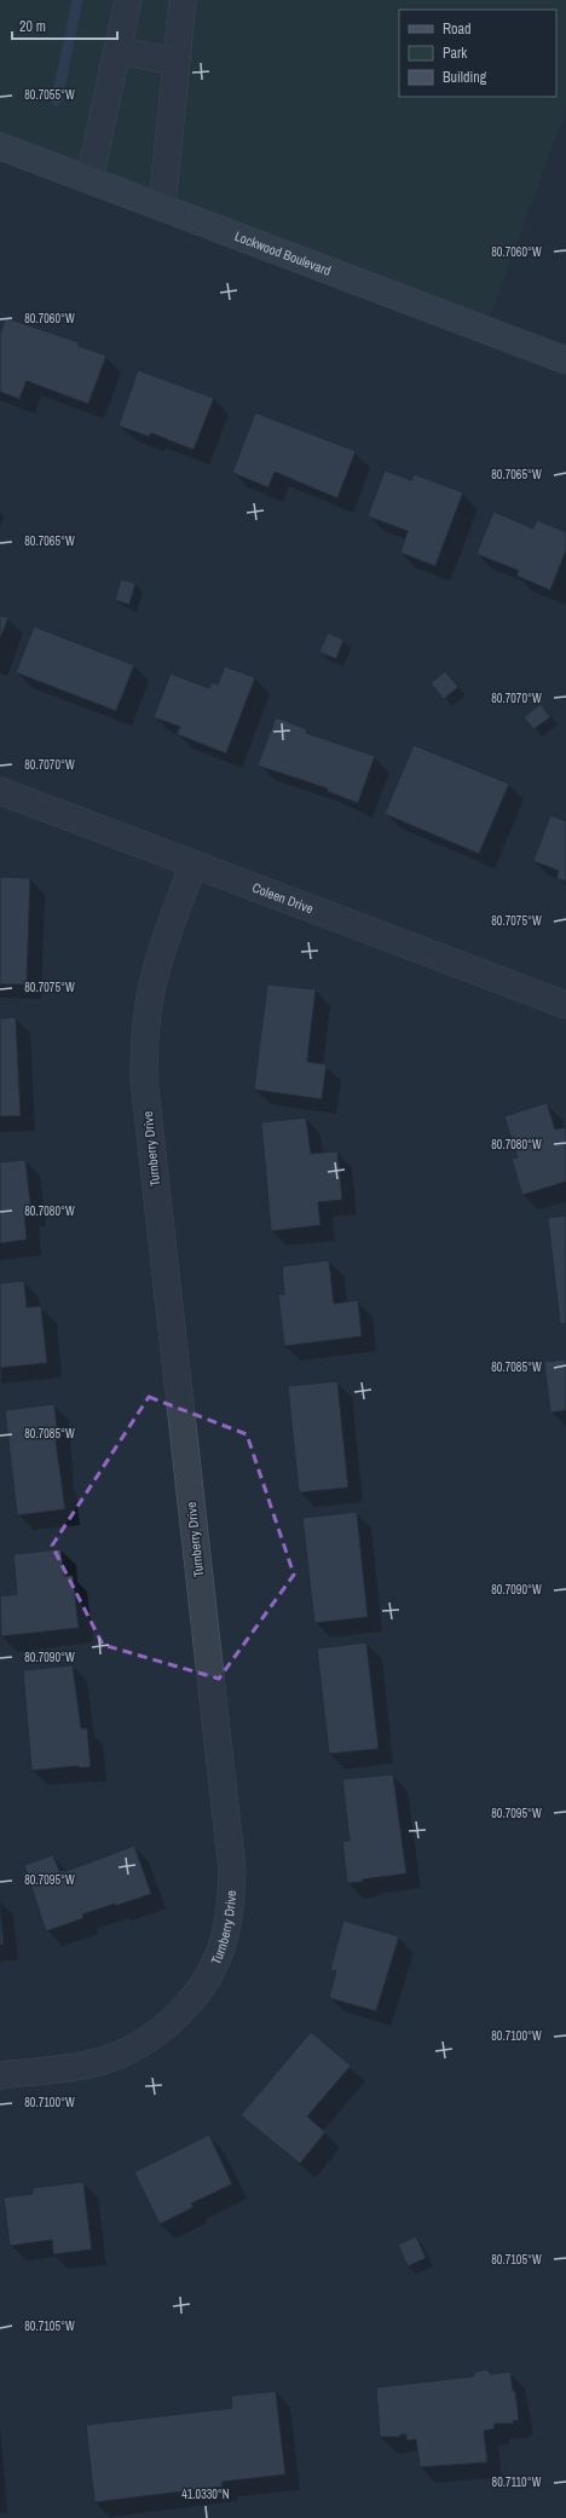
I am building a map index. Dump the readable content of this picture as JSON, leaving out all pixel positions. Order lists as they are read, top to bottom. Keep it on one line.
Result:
{"streets":{"main road":["Lockwood Boulevard"],"street":["Coleen Drive","Turnberry Drive"]},"crossings":[["Coleen Drive","Turnberry Drive"]],"legend":["Road","Park","Building"],"scale_bar":"20 m","coordinates":["80.7055°W","80.7060°W","80.7065°W","80.7070°W","80.7075°W","80.7080°W","80.7085°W","80.7090°W","80.7095°W","80.7100°W","80.7105°W","80.7110°W","41.0330°N"]}
